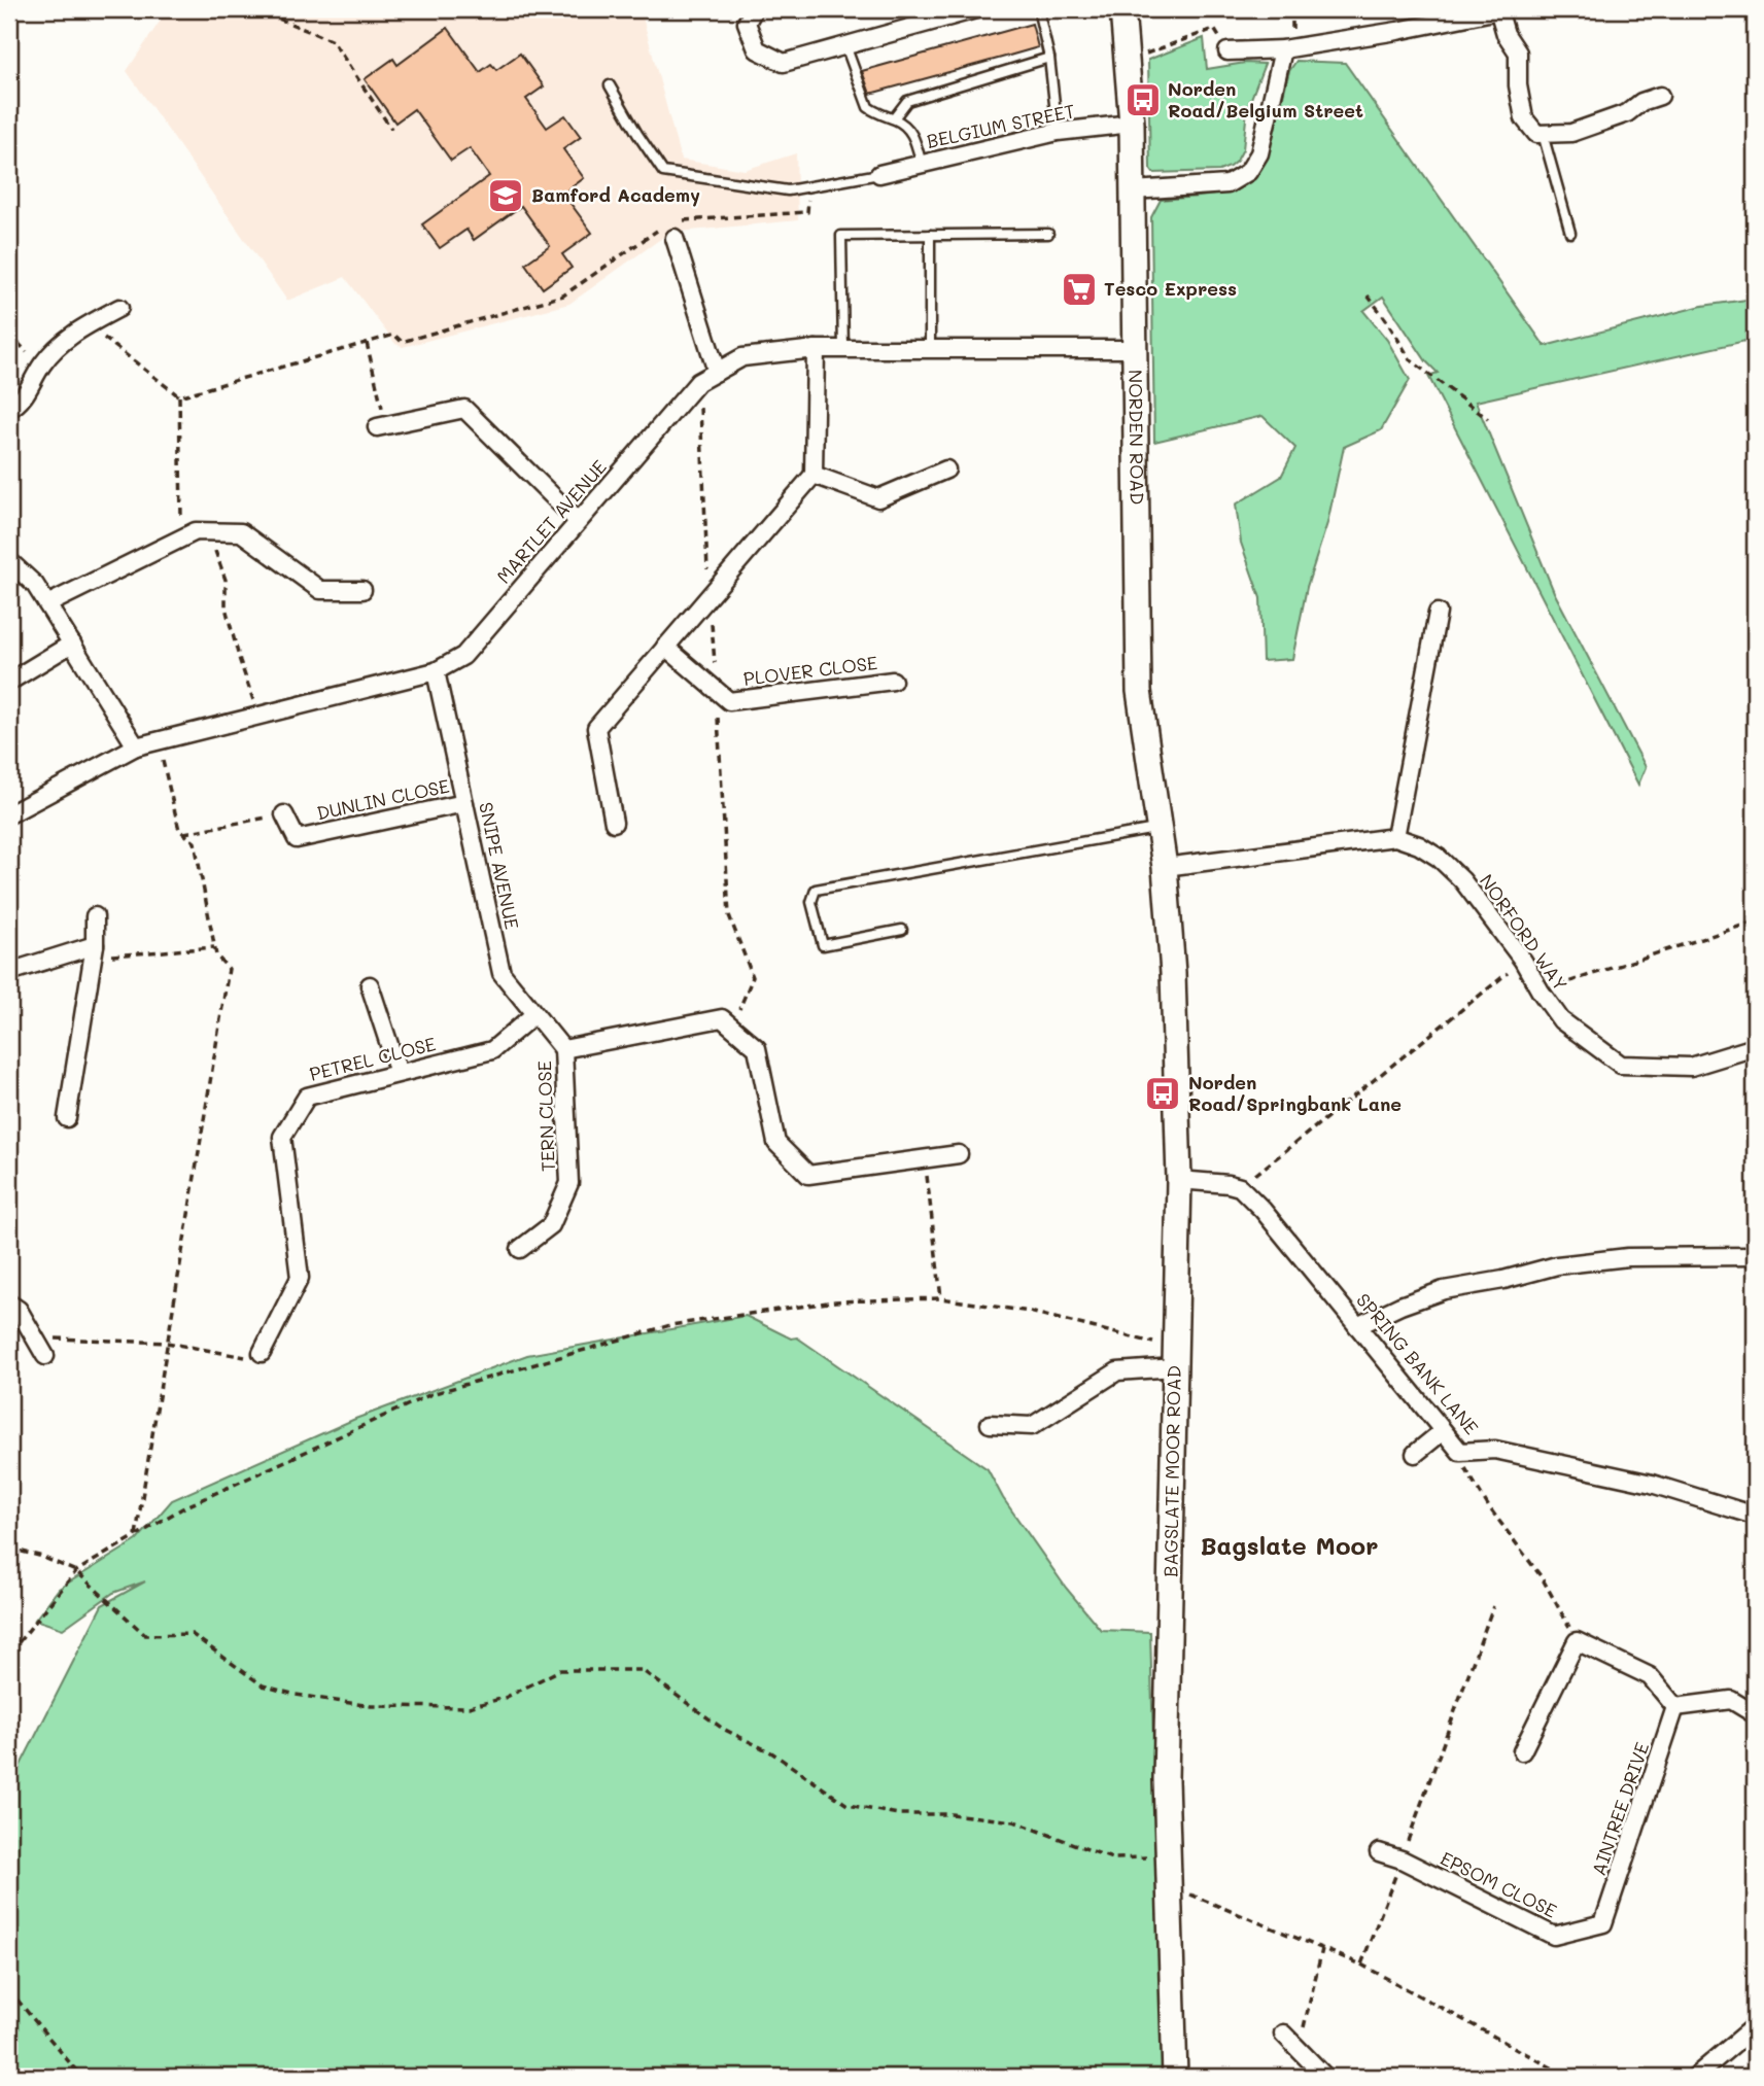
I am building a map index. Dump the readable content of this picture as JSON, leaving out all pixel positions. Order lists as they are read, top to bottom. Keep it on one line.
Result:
{"streets":{"street":["BELGIUM STREET","NORDEN ROAD","MARTLET AVENUE","PLOVER CLOSE","DUNLIN CLOSE","SNIPE AVENUE","NORFORD WAY","PETREL CLOSE","TERN CLOSE","SPRING BANK LANE","BAGSLATE MOOR ROAD","AINTREE DRIVE","EPSOM CLOSE"]},"crossings":[["BELGIUM STREET","NORDEN ROAD"],["NORDEN ROAD","MARTLET AVENUE"],["NORDEN ROAD","BAGSLATE MOOR ROAD"],["MARTLET AVENUE","SNIPE AVENUE"],["DUNLIN CLOSE","SNIPE AVENUE"],["SNIPE AVENUE","PETREL CLOSE"],["SNIPE AVENUE","TERN CLOSE"],["AINTREE DRIVE","EPSOM CLOSE"]],"districts":["Bagslate Moor"],"places":{"bus stop":["Norden Road/Belgium Street","Norden Road/Springbank Lane"],"school or university":["Bamford Academy"],"supermarket":["Tesco Express"]}}
